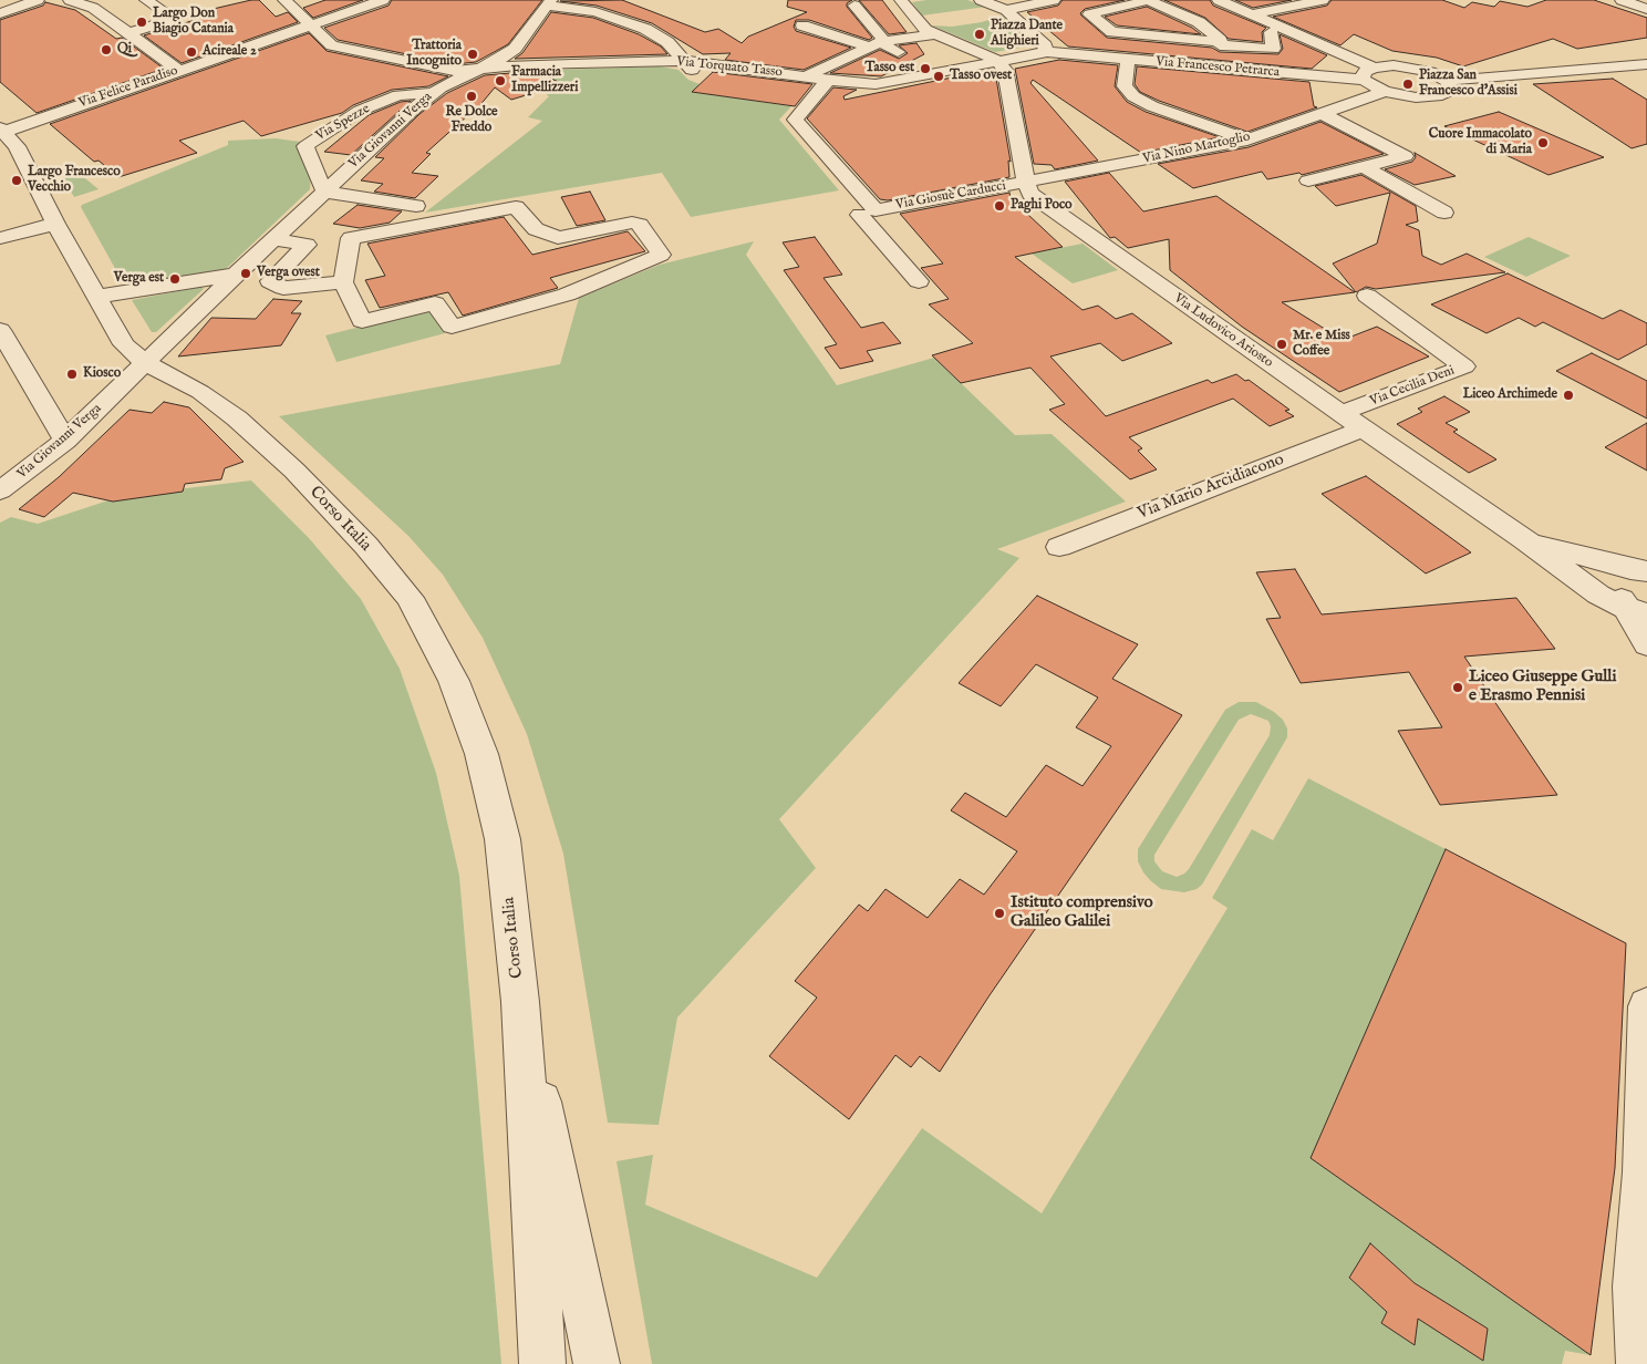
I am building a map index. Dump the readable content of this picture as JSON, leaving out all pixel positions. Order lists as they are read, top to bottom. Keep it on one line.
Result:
{"streets":{"street":["Via Torquato Tasso","Via Francesco Petrarca","Via Felice Paradiso","Via Spezze","Via Giovanni Verga","Via Nino Martoglio","Via Giosuè Carducci","Via Ludovico Ariosto","Via Cecilia Deni","Via Mario Arcidiacono","Corso Italia"]},"crossings":[["Via Torquato Tasso","Via Francesco Petrarca"],["Via Torquato Tasso","Via Giovanni Verga"],["Via Torquato Tasso","Via Ludovico Ariosto"],["Via Francesco Petrarca","Via Ludovico Ariosto"],["Via Felice Paradiso","Corso Italia"],["Via Spezze","Via Giovanni Verga"],["Via Giovanni Verga","Corso Italia"],["Via Nino Martoglio","Via Giosuè Carducci"],["Via Nino Martoglio","Via Ludovico Ariosto"],["Via Giosuè Carducci","Via Ludovico Ariosto"],["Via Ludovico Ariosto","Via Cecilia Deni"],["Via Ludovico Ariosto","Via Mario Arcidiacono"]],"places":["Largo Don Biagio Catania","Piazza Dante Alighieri","Qi","Acireale 2","Trattoria Incognito","Tasso est","Tasso ovest","Farmacia Impellizzeri","Piazza San Francesco d'Assisi","Re Dolce Freddo","Cuore Immacolato di Maria","Largo Francesco Vecchio","Paghi Poco","Verga ovest","Verga est","Mr. e Miss Coffee","Kiosco","Liceo Archimede","Liceo Giuseppe Gulli e Erasmo Pennisi","Istituto comprensivo Galileo Galilei"]}
